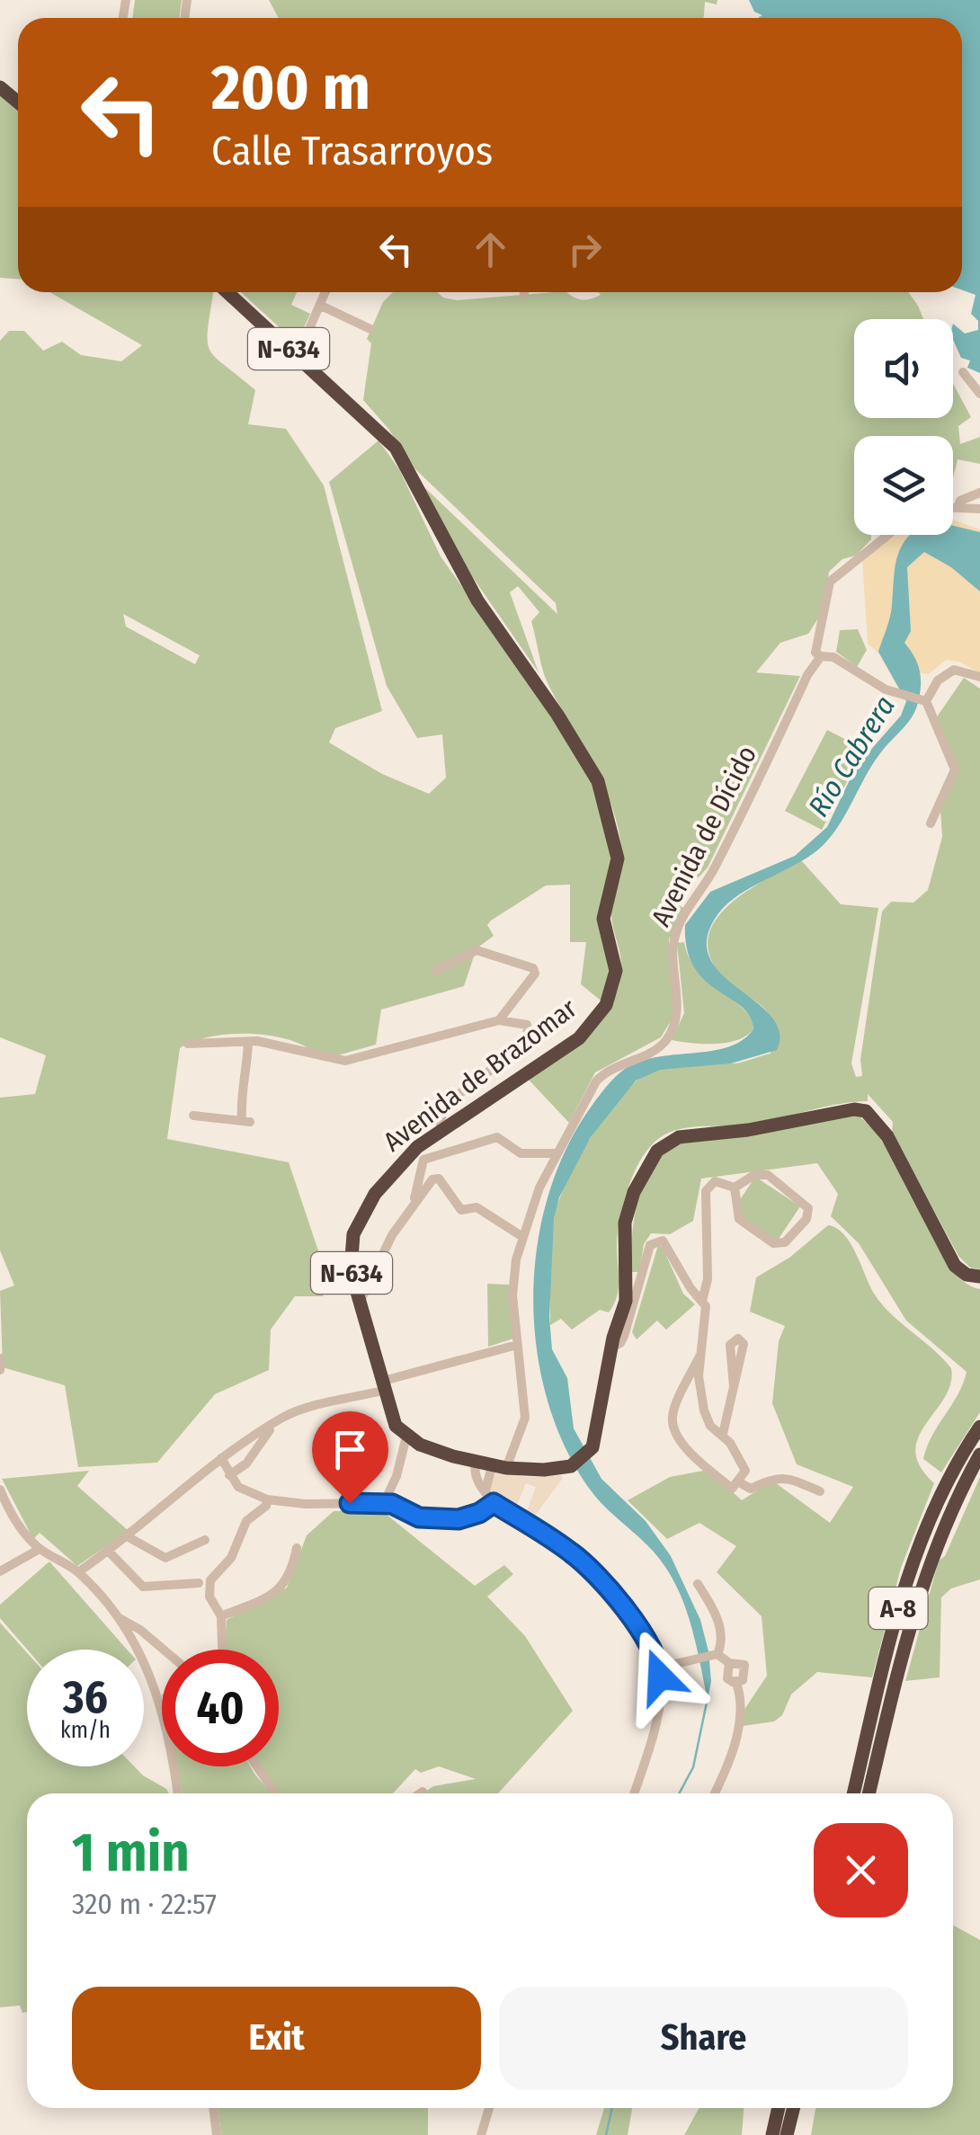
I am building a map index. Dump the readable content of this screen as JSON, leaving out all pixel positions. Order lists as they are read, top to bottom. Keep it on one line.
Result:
{"streets":{"highway":["N-634","Avenida de Brazomar","A-8"],"street":["Avenida de Dícido"]},"water":["Río Cabrera"],"page":{"turn":["200 m","Calle Trasarroyos"],"speed":"36 km/h","limit":"40","heading":["1 min","320 m · 22:57"],"buttons":["Exit","Share"]}}
